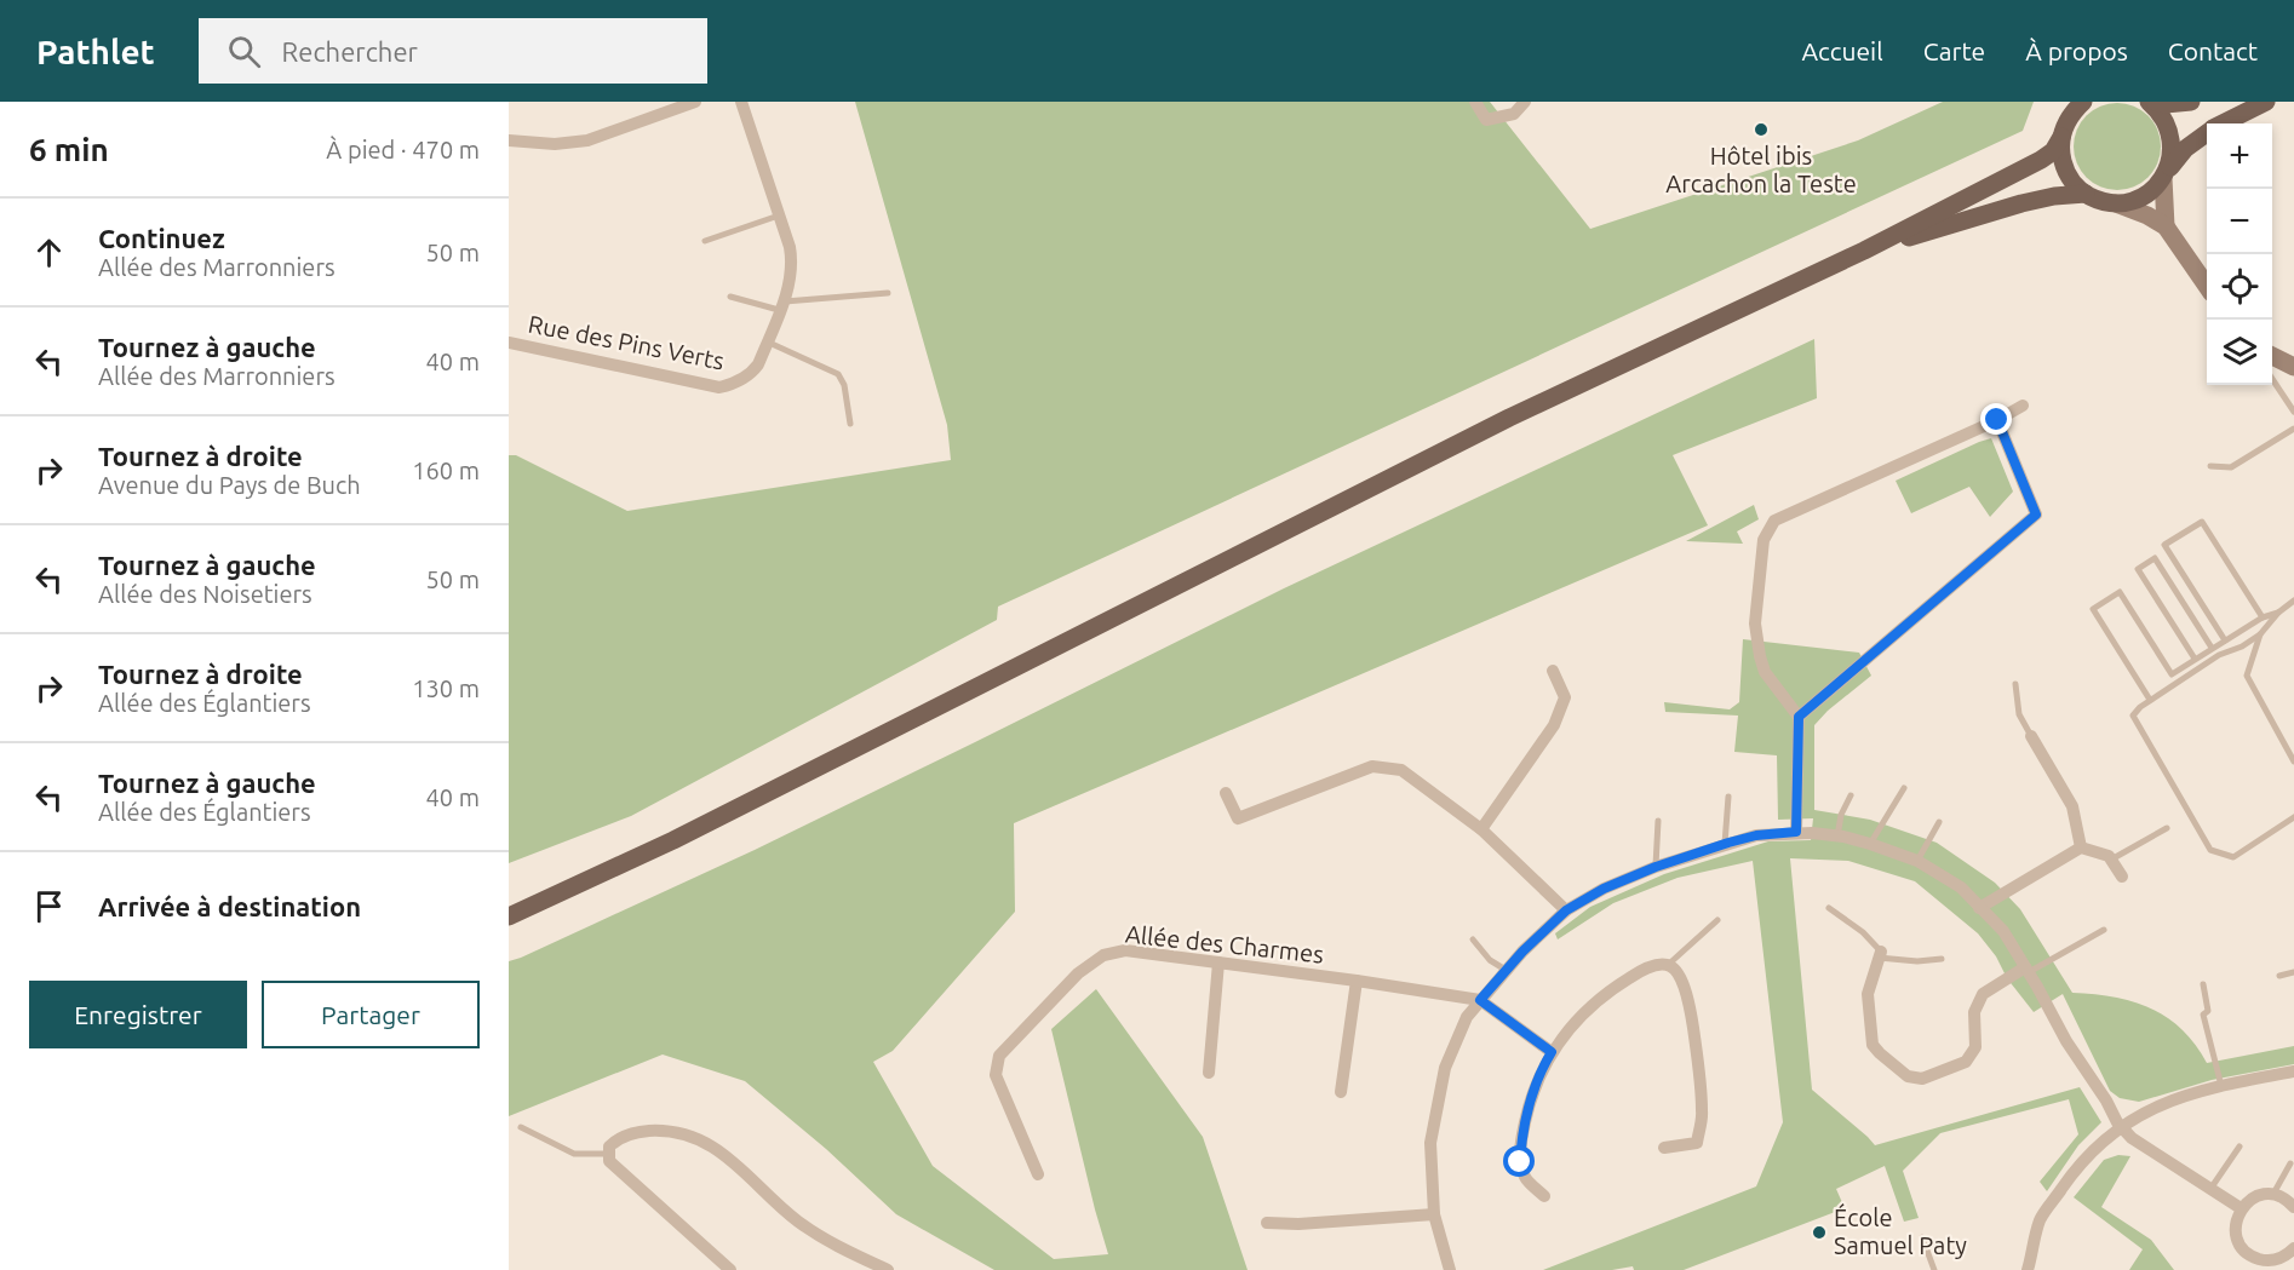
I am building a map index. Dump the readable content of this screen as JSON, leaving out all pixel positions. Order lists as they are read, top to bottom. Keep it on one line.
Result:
{"streets":{"street":["Rue des Pins Verts","Allée des Charmes"]},"places":["Hôtel ibis Arcachon la Teste","École Samuel Paty"],"page":{"header":"Pathlet","search":"Rechercher","nav":["Accueil","Carte","À propos","Contact"],"heading":["6 min","À pied · 470 m"],"map_buttons":["+","−"],"list":[["Continuez","Allée des Marronniers","50 m"],["Tournez à gauche","Allée des Marronniers","40 m"],["Tournez à droite","Avenue du Pays de Buch","160 m"],["Tournez à gauche","Allée des Noisetiers","50 m"],["Tournez à droite","Allée des Églantiers","130 m"],["Tournez à gauche","Allée des Églantiers","40 m"],"Arrivée à destination"],"buttons":["Enregistrer","Partager"]}}
